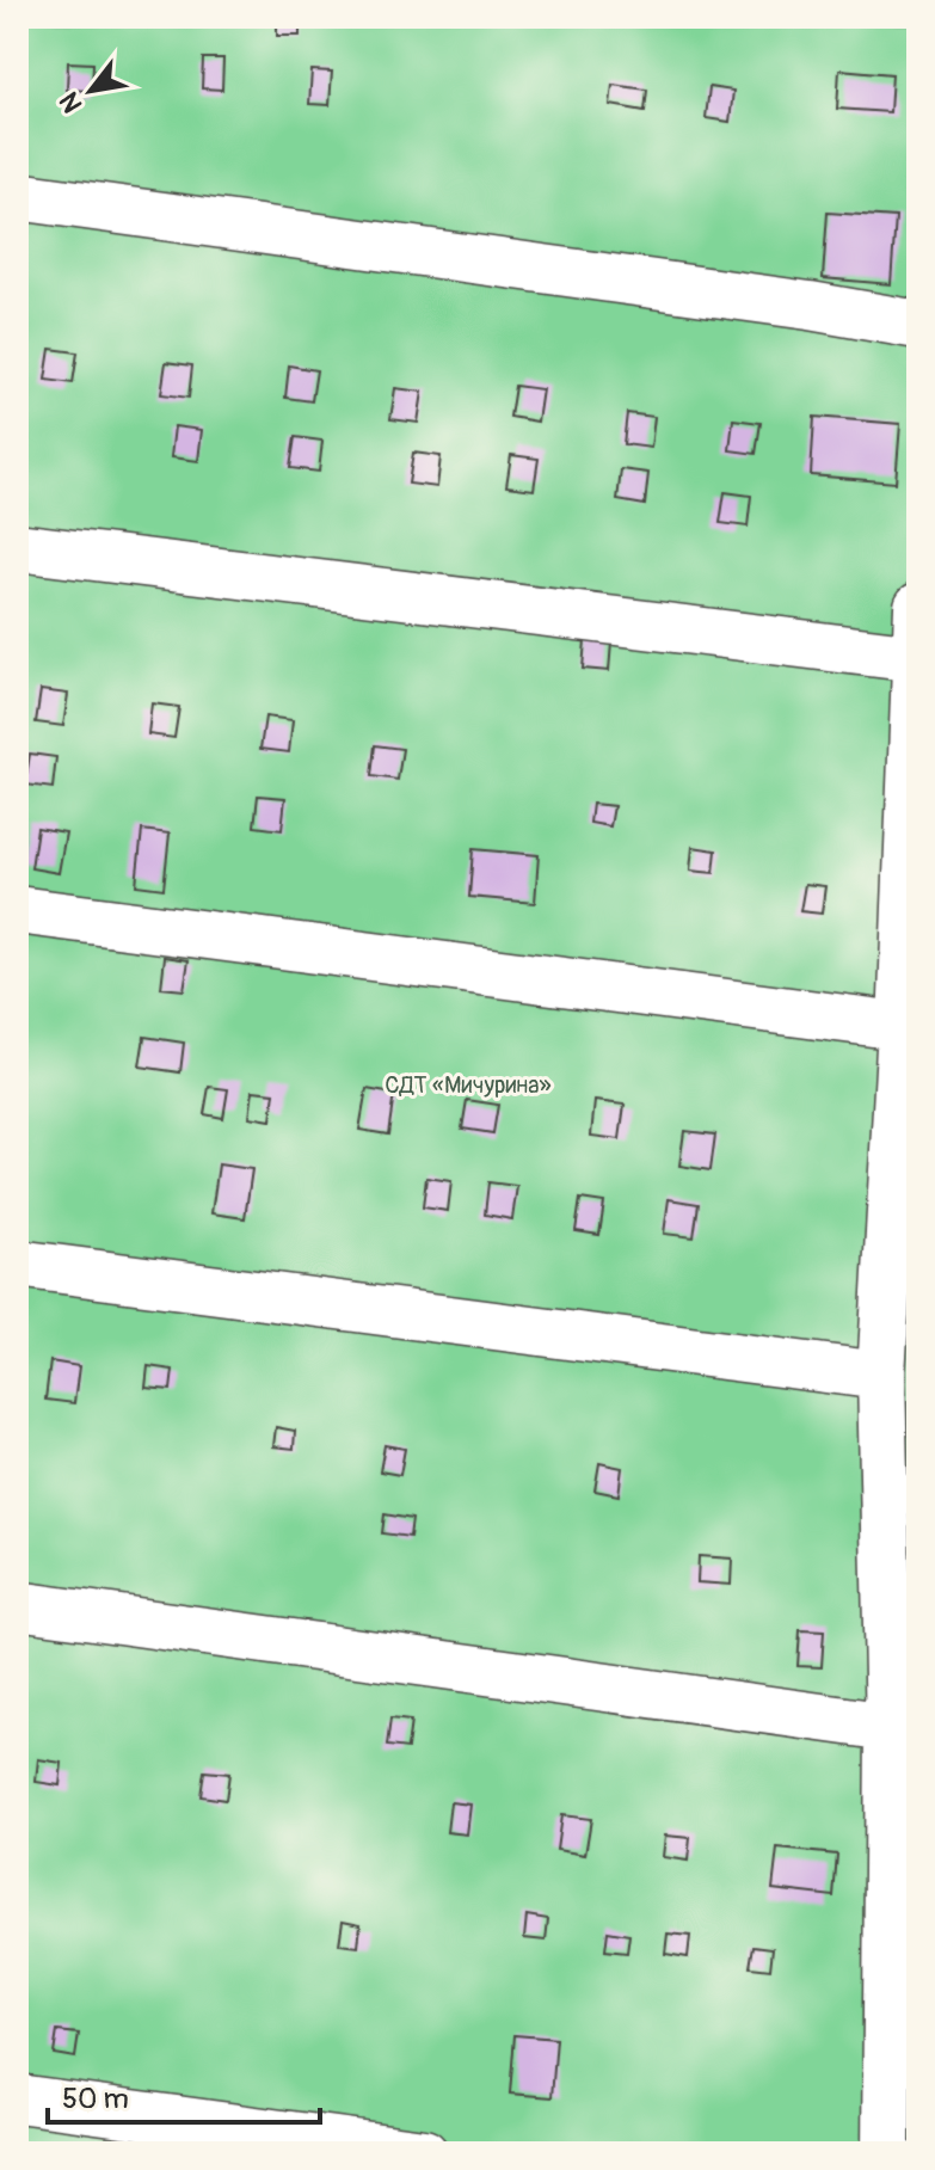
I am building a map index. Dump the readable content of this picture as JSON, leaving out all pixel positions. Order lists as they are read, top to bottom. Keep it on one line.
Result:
{"parks":["СДТ «Мичурина»"],"scale_bar":"50 m","north":"bottom left"}
